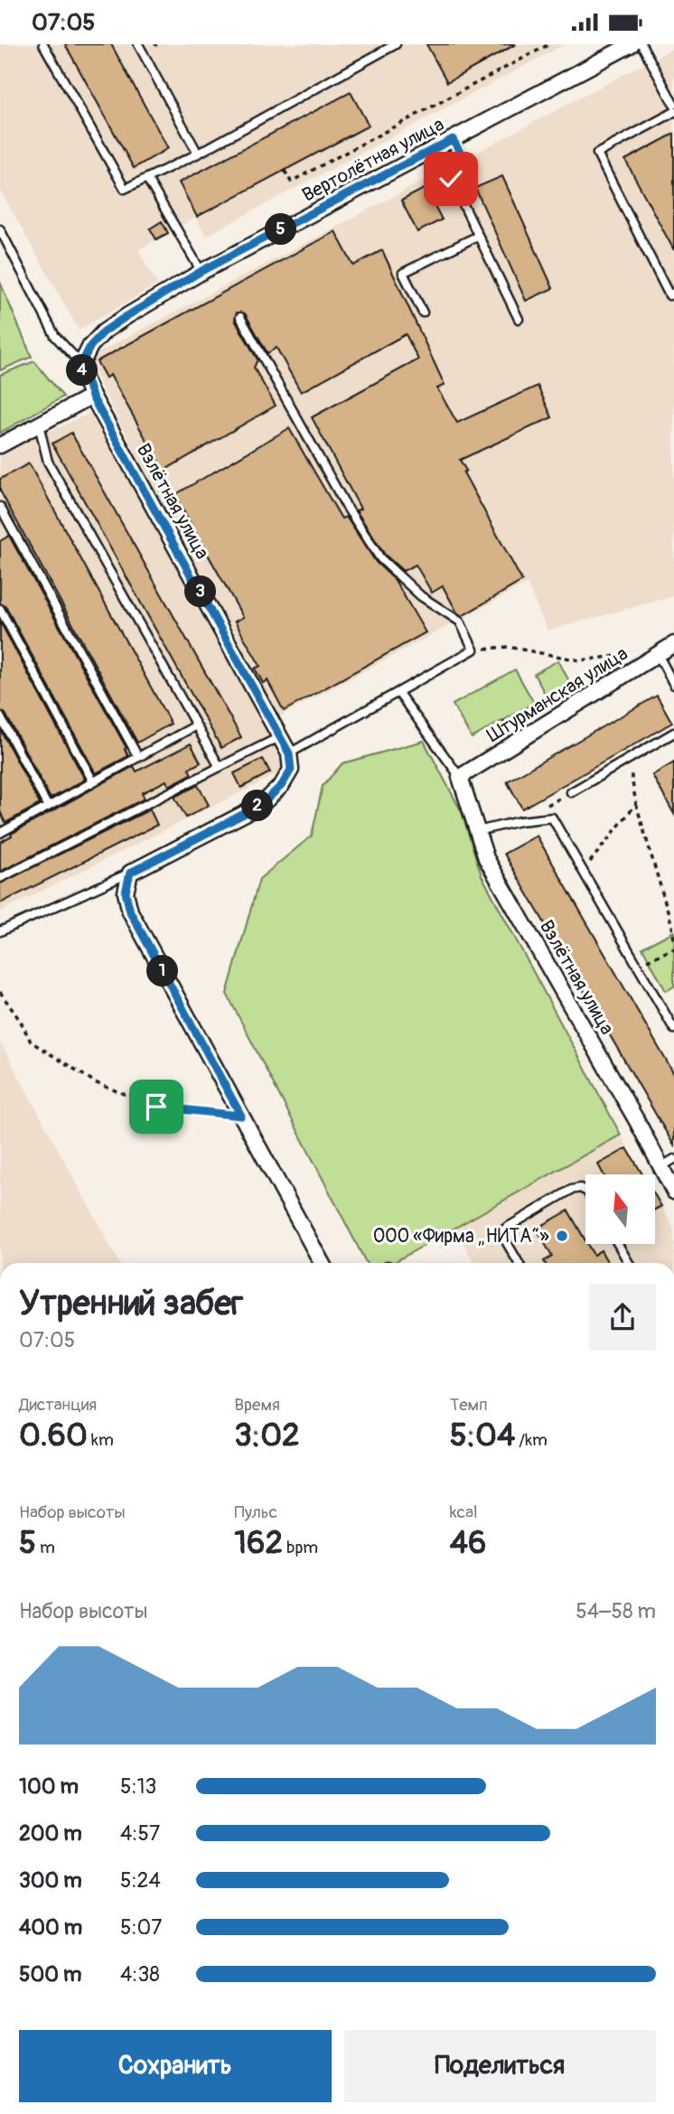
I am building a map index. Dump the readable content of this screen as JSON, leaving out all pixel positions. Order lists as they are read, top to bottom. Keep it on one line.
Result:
{"streets":{"street":["Вертолётная улица","Взлётная улица","Штурманская улица"]},"crossings":[["Вертолётная улица","Взлётная улица"],["Взлётная улица","Штурманская улица"]],"places":["ООО «Фирма „НИТА“»"],"north":"top","page":{"status":"07:05","pins":["5","4","3","2","1"],"heading":["Утренний забег","07:05"],"stats":[["Дистанция","0.60 km"],["Время","3:02"],["Темп","5:04 /km"],["Набор высоты","5 m"],["Пульс","162 bpm"],["kcal","46"]],"chart":["Набор высоты","54–58 m"],"list":[{"name":"100 m","note":"5:13"},{"name":"200 m","note":"4:57"},{"name":"300 m","note":"5:24"},{"name":"400 m","note":"5:07"},{"name":"500 m","note":"4:38"}],"buttons":["Сохранить","Поделиться"]}}
